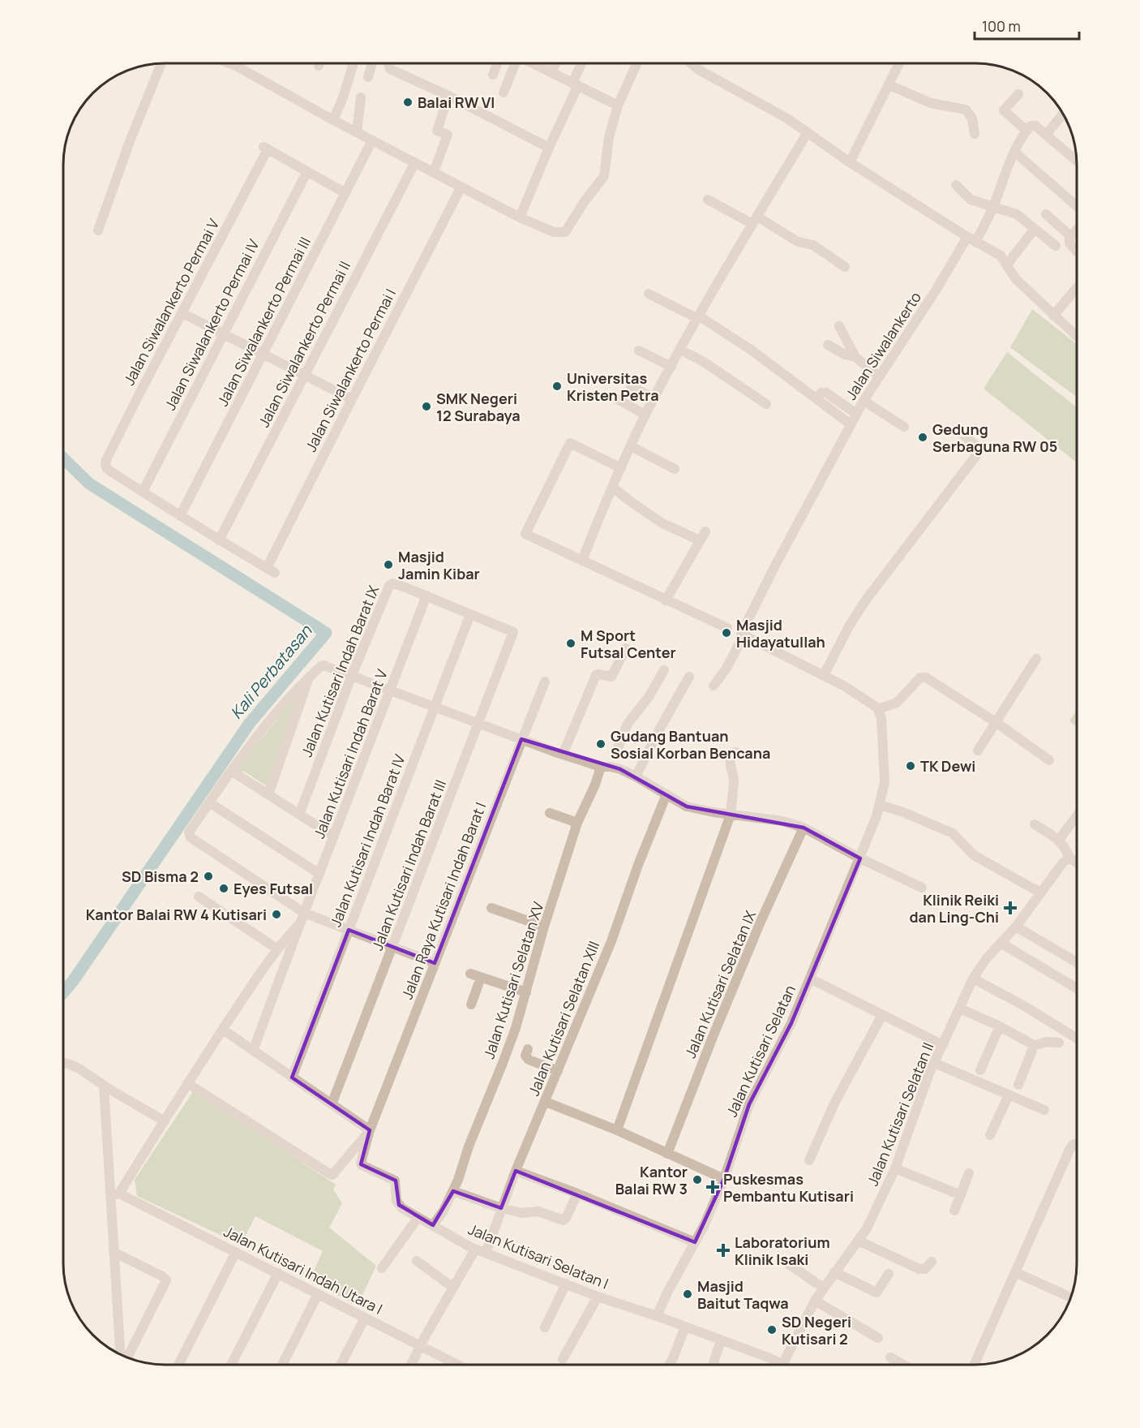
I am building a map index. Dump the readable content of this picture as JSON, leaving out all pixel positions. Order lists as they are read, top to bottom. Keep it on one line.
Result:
{"streets":{"street":["Jalan Siwalankerto Permai V","Jalan Siwalankerto Permai III","Jalan Siwalankerto Permai IV","Jalan Siwalankerto Permai II","Jalan Siwalankerto","Jalan Siwalankerto Permai I","Jalan Kutisari Indah Barat IX","Jalan Kutisari Indah Barat V","Jalan Kutisari Indah Barat IV","Jalan Kutisari Indah Barat III","Jalan Raya Kutisari Indah Barat I","Jalan Kutisari Selatan XV","Jalan Kutisari Selatan IX","Jalan Kutisari Selatan XIII","Jalan Kutisari Selatan","Jalan Kutisari Selatan II","Jalan Kutisari Selatan I","Jalan Kutisari Indah Utara I"]},"crossings":[["Jalan Siwalankerto Permai V","Jalan Siwalankerto Permai IV"],["Jalan Siwalankerto Permai II","Jalan Siwalankerto Permai I"],["Jalan Kutisari Indah Barat IX","Jalan Kutisari Indah Barat V"],["Jalan Kutisari Indah Barat IX","Jalan Kutisari Indah Barat IV"],["Jalan Kutisari Indah Barat IX","Jalan Kutisari Indah Barat III"],["Jalan Kutisari Indah Barat V","Jalan Kutisari Indah Utara I"],["Jalan Raya Kutisari Indah Barat I","Jalan Kutisari Selatan I"],["Jalan Kutisari Selatan XV","Jalan Kutisari Selatan I"],["Jalan Kutisari Selatan XIII","Jalan Kutisari Selatan I"],["Jalan Kutisari Selatan","Jalan Kutisari Selatan I"]],"water":["Kali Perbatasan"],"places":{"other":["Balai RW VI","Universitas Kristen Petra","SMK Negeri 12 Surabaya","Gedung Serbaguna RW 05","Masjid Jamin Kibar","Masjid Hidayatullah","M Sport Futsal Center","Gudang Bantuan Sosial Korban Bencana","TK Dewi","SD Bisma 2","Eyes Futsal","Kantor Balai RW 4 Kutisari","Kantor Balai RW 3","Masjid Baitut Taqwa","SD Negeri Kutisari 2"],"health":["Klinik Reiki dan Ling-Chi","Puskesmas Pembantu Kutisari","Laboratorium Klinik Isaki"]},"scale_bar":"100 m"}
